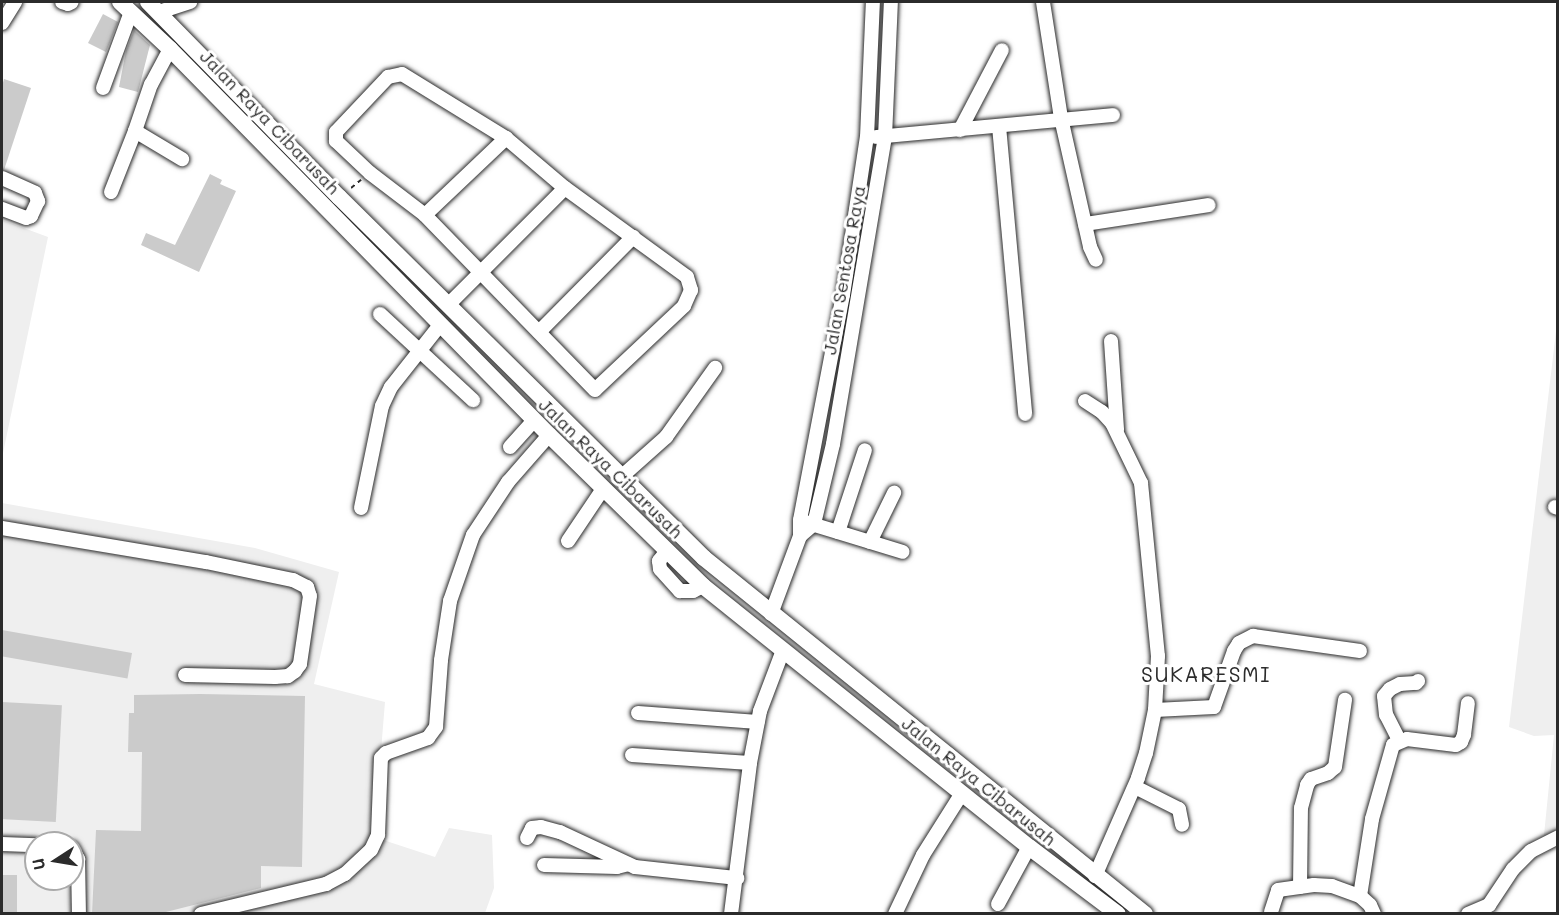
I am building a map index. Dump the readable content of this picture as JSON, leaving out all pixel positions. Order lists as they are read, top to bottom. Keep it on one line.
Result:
{"streets":{"main road":["Jalan Raya Cibarusah"],"street":["Jalan Sentosa Raya"]},"crossings":[["Jalan Raya Cibarusah","Jalan Sentosa Raya"]],"districts":["SUKARESMI"],"north":"left"}
